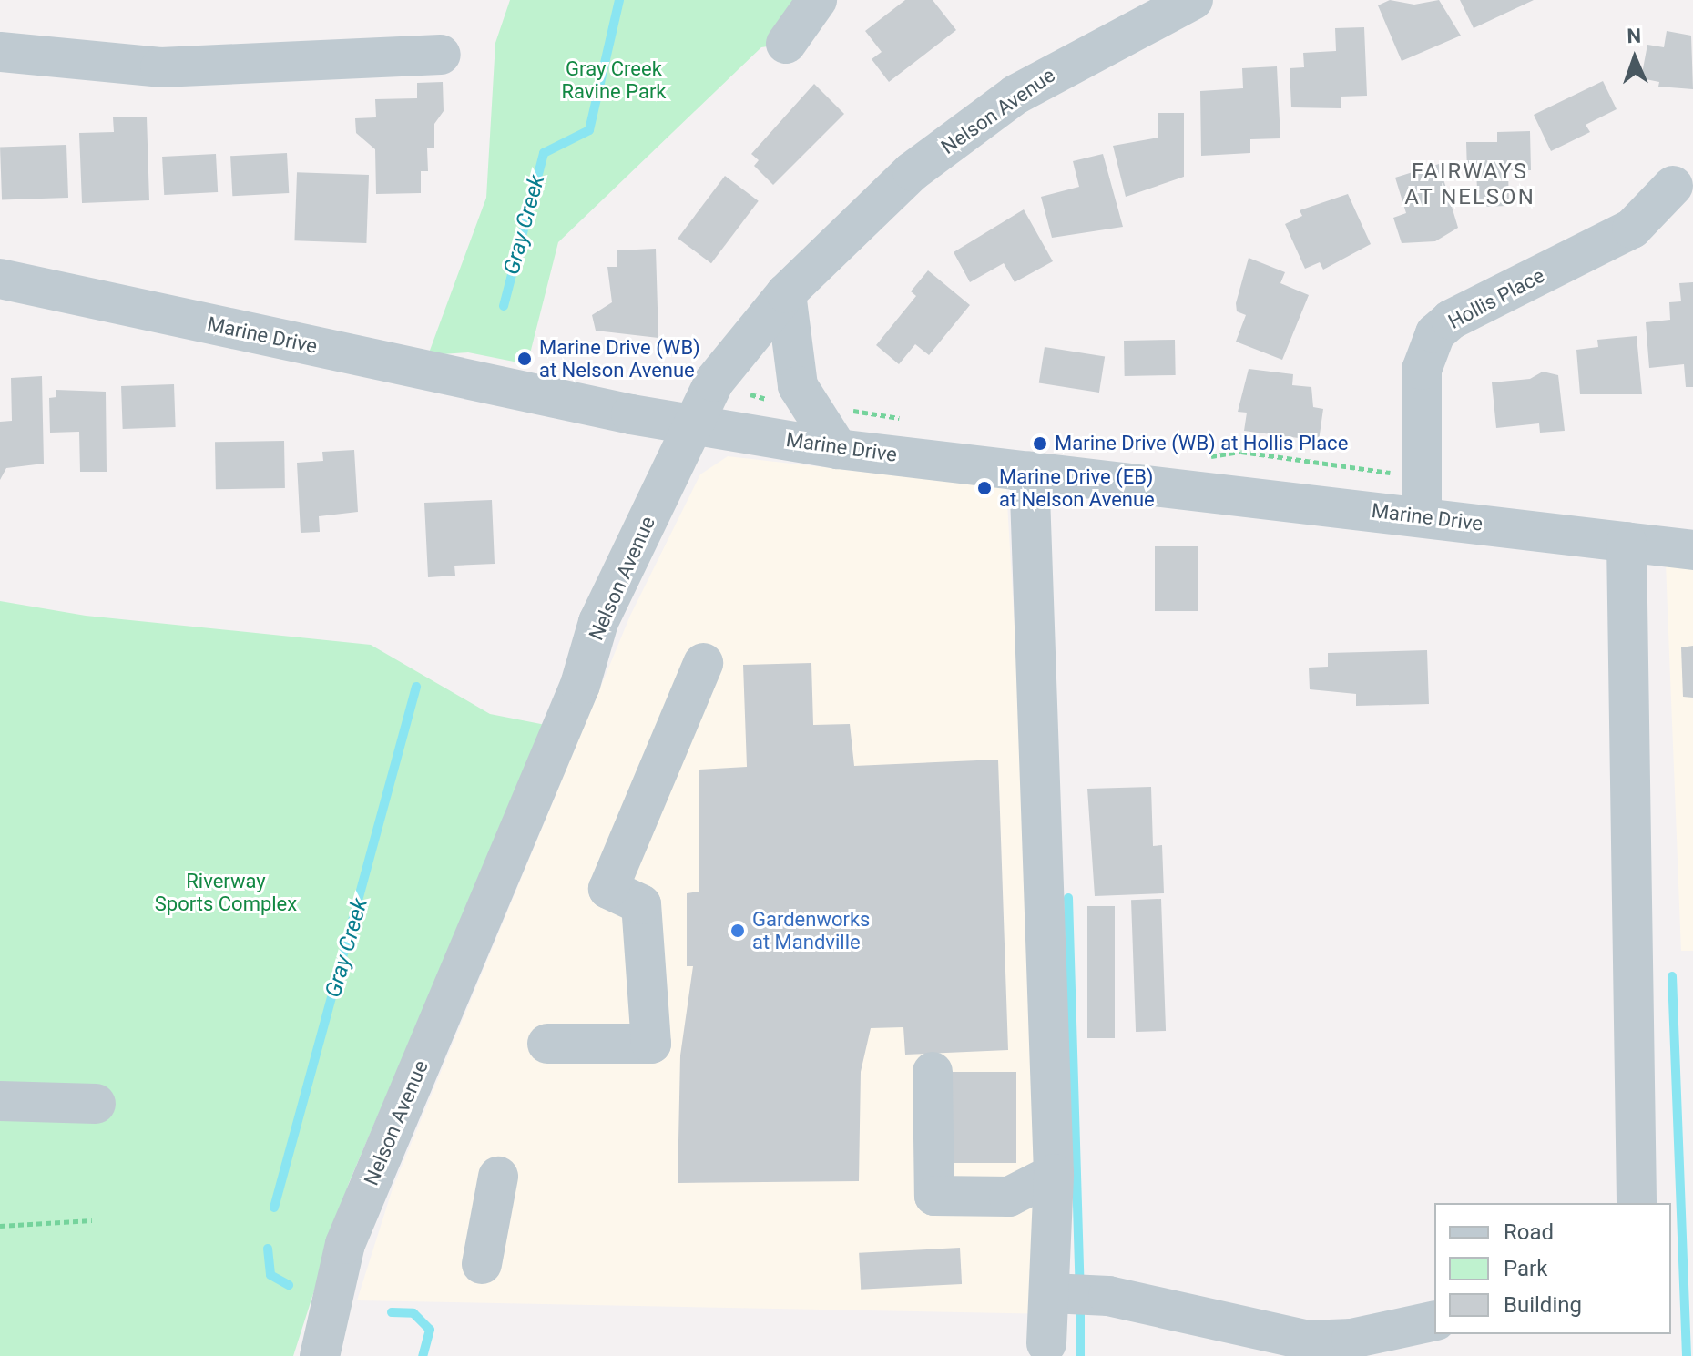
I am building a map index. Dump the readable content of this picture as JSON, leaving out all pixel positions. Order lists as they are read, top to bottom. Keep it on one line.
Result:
{"streets":{"street":["Nelson Avenue","Hollis Place","Marine Drive"]},"crossings":[["Nelson Avenue","Marine Drive"],["Hollis Place","Marine Drive"]],"districts":["FAIRWAYS AT NELSON"],"water":["Gray Creek"],"parks":["Gray Creek Ravine Park","Riverway Sports Complex"],"places":["Marine Drive (WB) at Nelson Avenue","Marine Drive (WB) at Hollis Place","Marine Drive (EB) at Nelson Avenue","Gardenworks at Mandville"],"legend":["Road","Park","Building"],"north":"top"}
